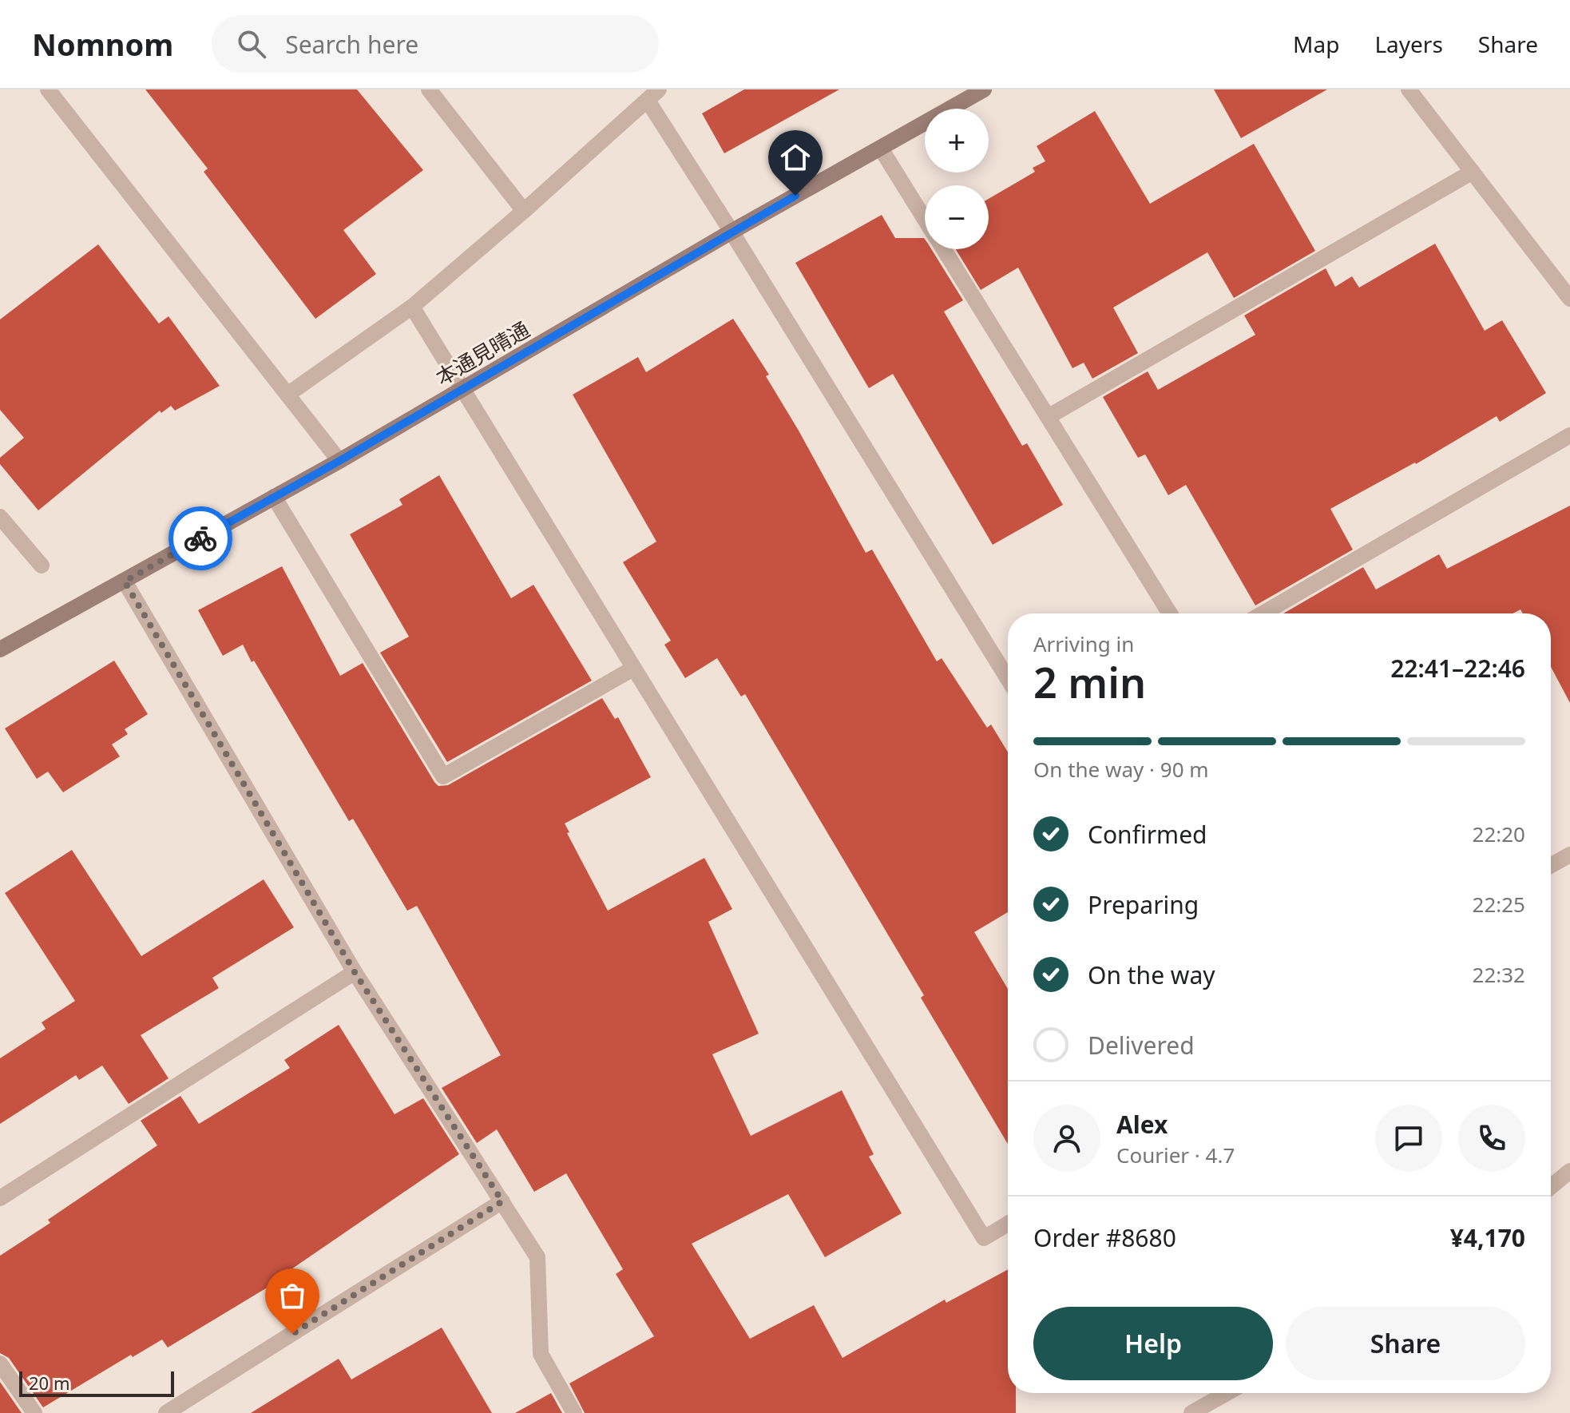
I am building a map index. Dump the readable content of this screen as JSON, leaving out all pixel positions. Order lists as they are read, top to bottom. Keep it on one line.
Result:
{"streets":{"street":["本通見晴通"]},"scale_bar":"20 m","page":{"header":"Nomnom","search":"Search here","nav":["Map","Layers","Share"],"map_buttons":["+","−"],"heading":["2 min","Arriving in","22:41–22:46"],"panel":["Alex","Courier · 4.7","Order #8680","¥4,170"],"bar":"On the way · 90 m","list":[["Confirmed","22:20"],["Preparing","22:25"],["On the way","22:32"],"Delivered"],"buttons":["Help","Share"],"scale":"20 m"}}
